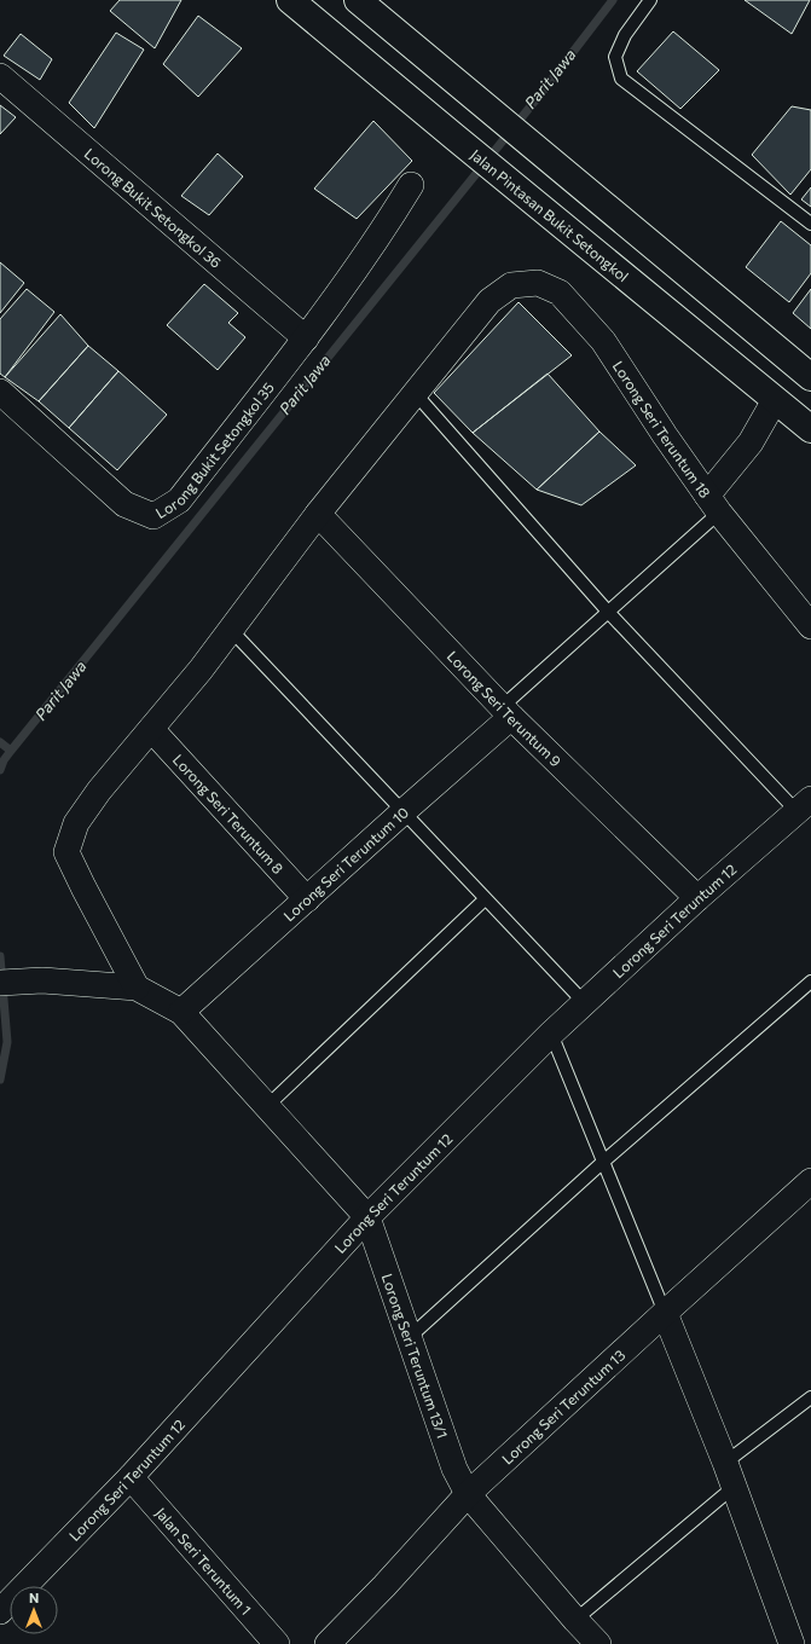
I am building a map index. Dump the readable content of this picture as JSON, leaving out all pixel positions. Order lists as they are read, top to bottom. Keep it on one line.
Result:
{"streets":{"main road":["Jalan Pintasan Bukit Setongkol"],"street":["Lorong Bukit Setongkol 36","Lorong Seri Teruntum 18","Lorong Bukit Setongkol 35","Lorong Seri Teruntum 9","Lorong Seri Teruntum 8","Lorong Seri Teruntum 10","Lorong Seri Teruntum 12","Lorong Seri Teruntum 13/1","Lorong Seri Teruntum 13","Jalan Seri Teruntum 1"]},"crossings":[["Lorong Bukit Setongkol 36","Lorong Bukit Setongkol 35"],["Lorong Seri Teruntum 18","Lorong Seri Teruntum 9"],["Lorong Seri Teruntum 18","Lorong Seri Teruntum 8"],["Lorong Seri Teruntum 9","Lorong Seri Teruntum 10"],["Lorong Seri Teruntum 9","Lorong Seri Teruntum 12"],["Lorong Seri Teruntum 8","Lorong Seri Teruntum 10"],["Lorong Seri Teruntum 12","Lorong Seri Teruntum 13/1"],["Lorong Seri Teruntum 12","Jalan Seri Teruntum 1"],["Lorong Seri Teruntum 13/1","Lorong Seri Teruntum 13"]],"water":["Parit Jawa"],"north":"top"}
